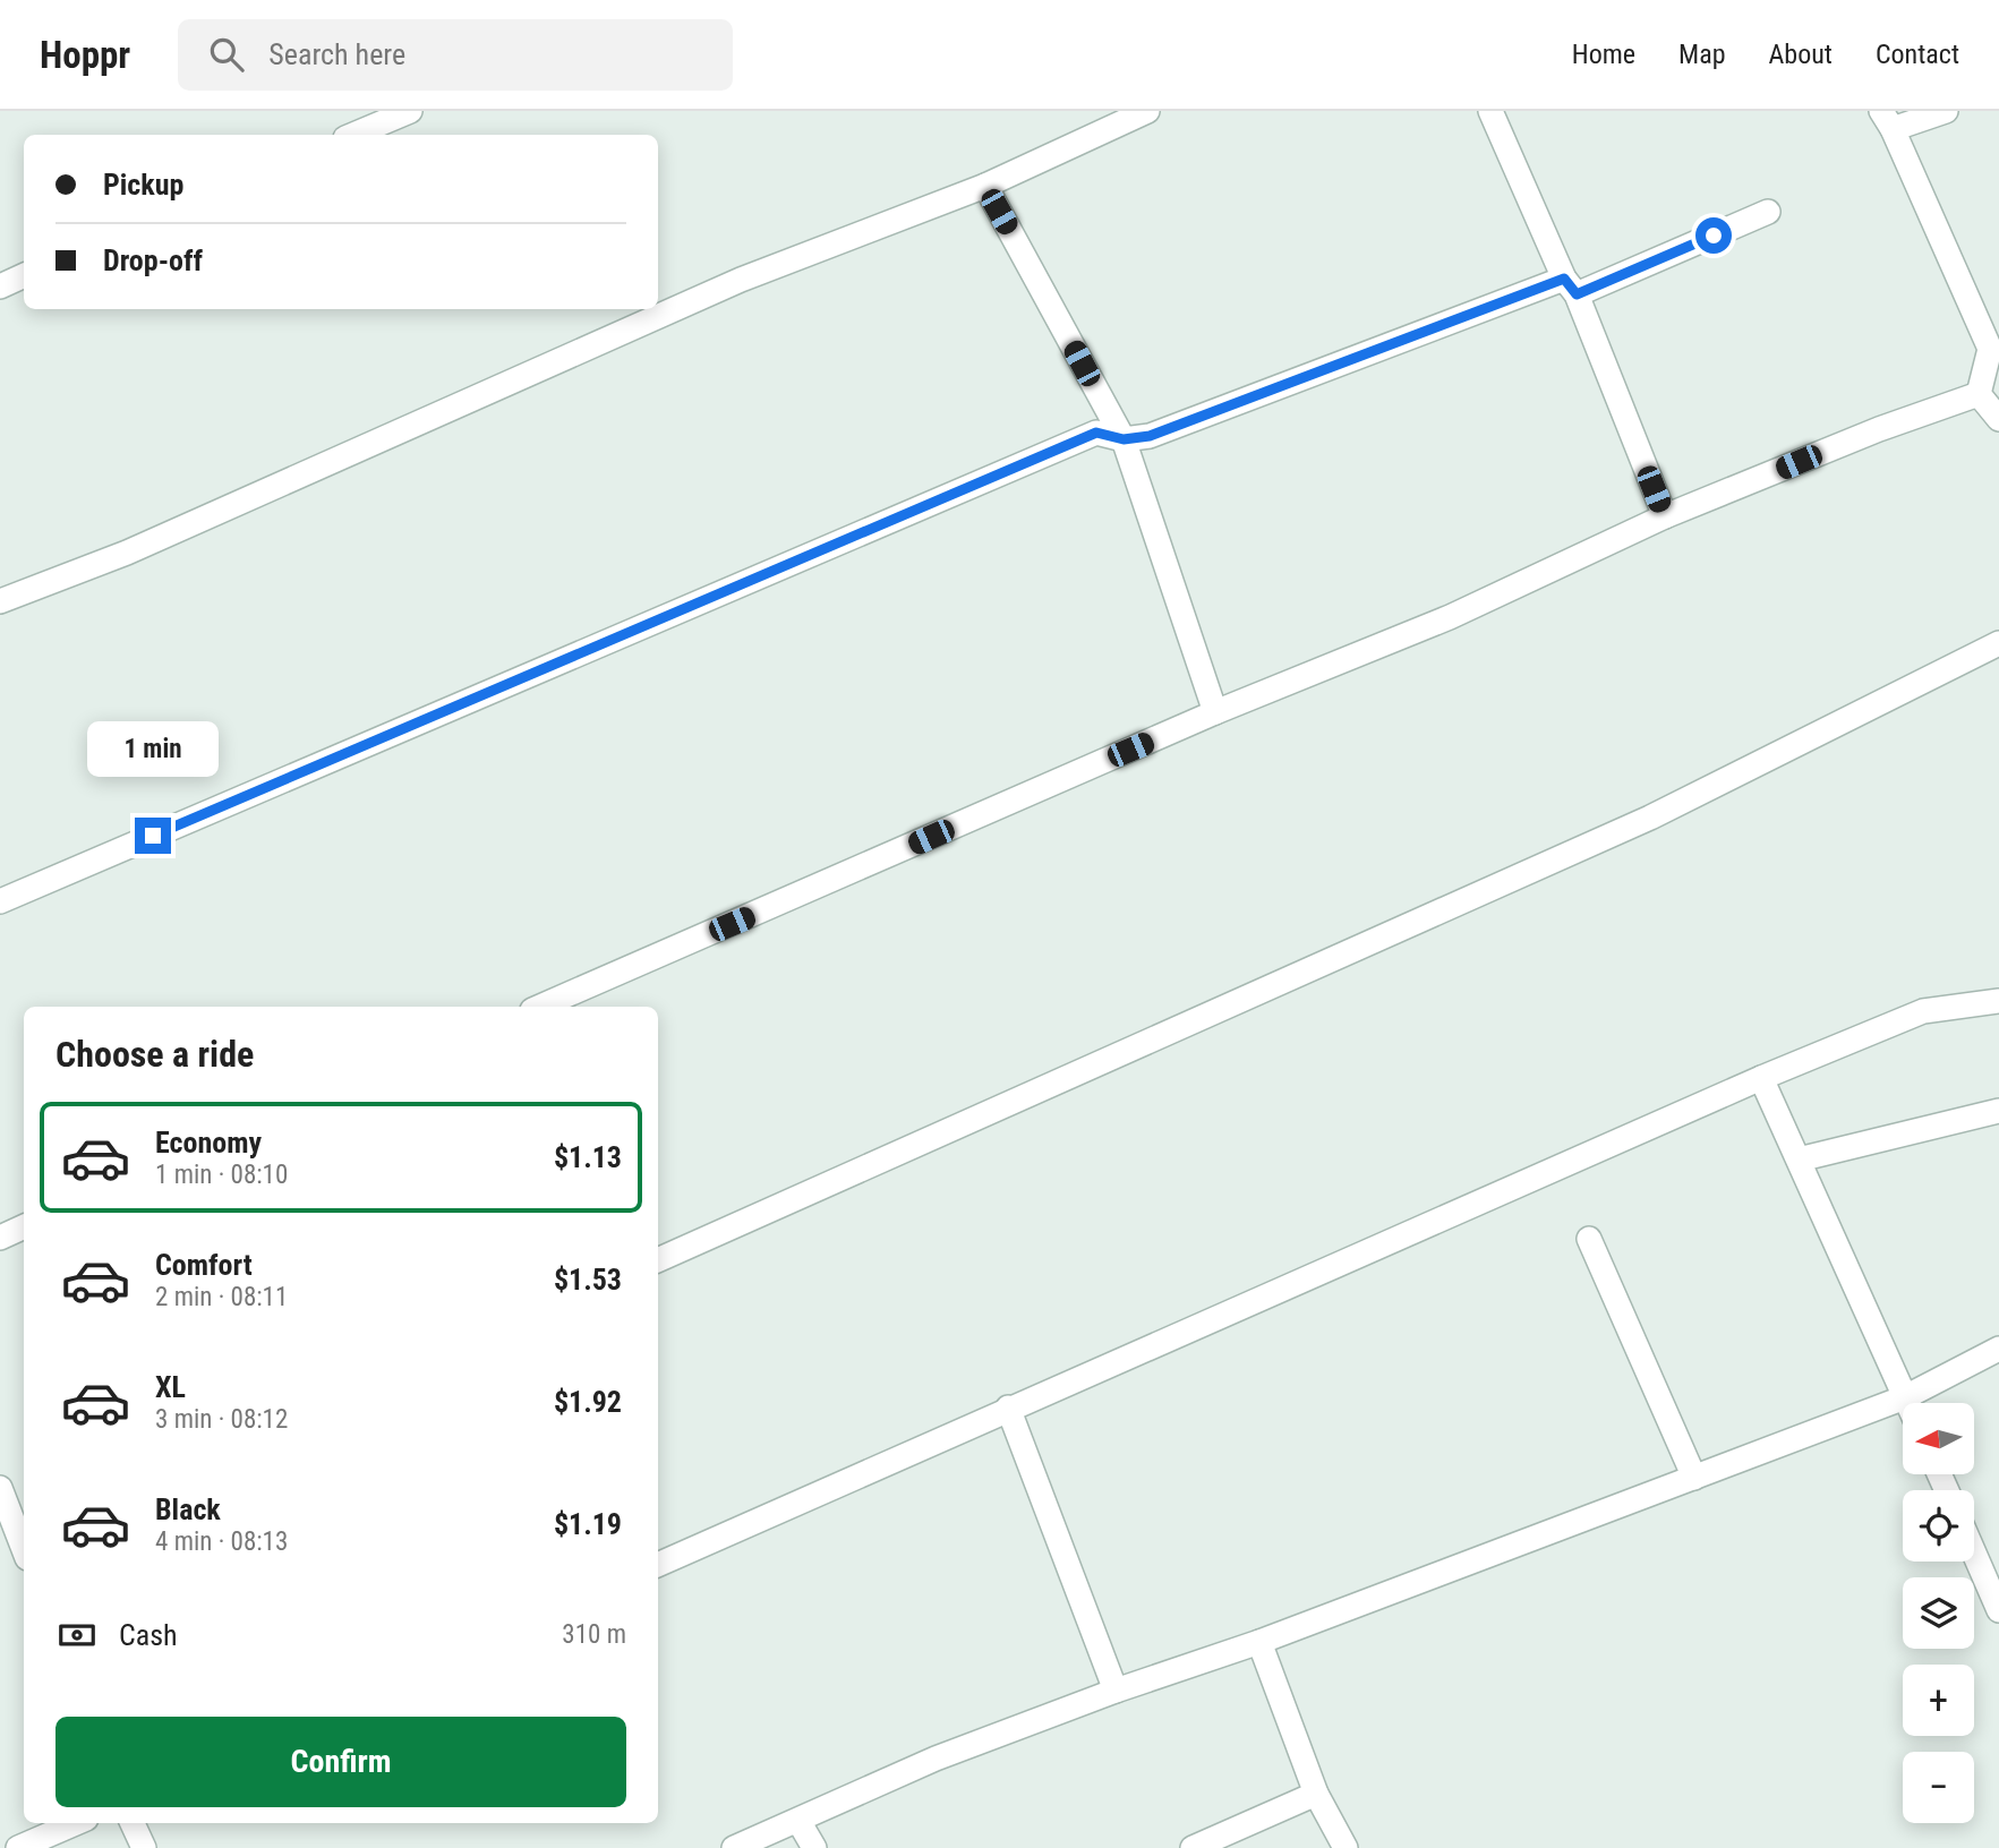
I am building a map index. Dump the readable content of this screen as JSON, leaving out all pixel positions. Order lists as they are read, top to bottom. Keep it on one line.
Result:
{"north":"left","page":{"header":"Hoppr","search":"Search here","nav":["Home","Map","About","Contact"],"banner":["Pickup","Drop-off"],"bubble":"1 min","heading":"Choose a ride","list":[{"name":"Economy","note":"1 min · 08:10","value":"$1.13"},{"name":"Comfort","note":"2 min · 08:11","value":"$1.53"},{"name":"XL","note":"3 min · 08:12","value":"$1.92"},{"name":"Black","note":"4 min · 08:13","value":"$1.19"}],"map_buttons":["+","−"],"pay":["Cash","310 m"],"buttons":"Confirm"}}
